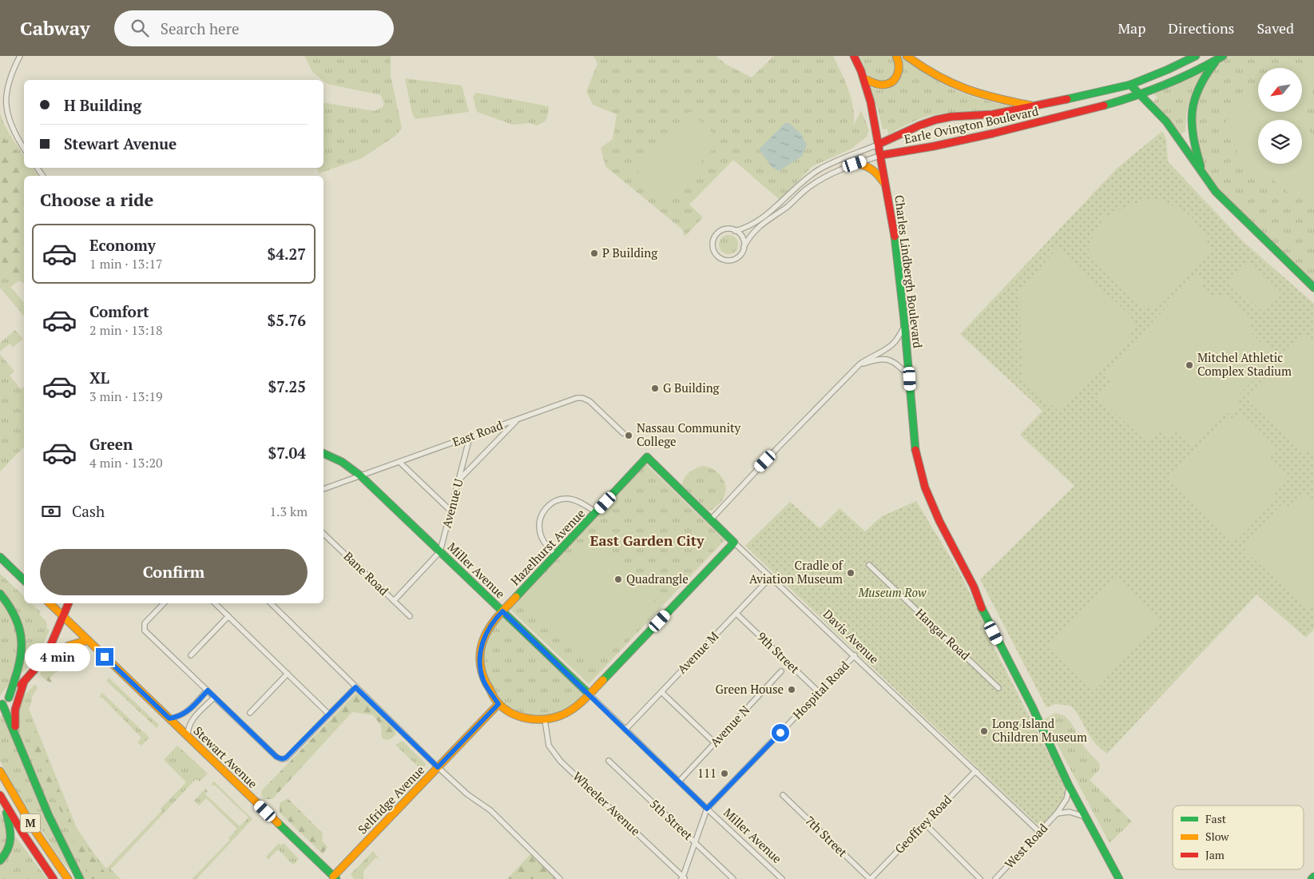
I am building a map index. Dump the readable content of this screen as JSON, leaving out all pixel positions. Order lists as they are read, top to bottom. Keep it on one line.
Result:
{"streets":{"main road":["Earle Ovington Boulevard","Charles Lindbergh Boulevard","Hazelhurst Avenue","Miller Avenue","Davis Avenue","Stewart Avenue","Selfridge Avenue","M"],"street":["East Road","Avenue U","Bane Road","Hangar Road","Avenue M","9th Street","Hospital Road","Avenue N","Wheeler Avenue","5th Street","Geoffrey Road","7th Street","West Road"]},"crossings":[["Earle Ovington Boulevard","Charles Lindbergh Boulevard"],["Charles Lindbergh Boulevard","West Road"],["East Road","Avenue U"],["East Road","Miller Avenue"],["Avenue U","Miller Avenue"],["Avenue U","Bane Road"],["Hazelhurst Avenue","Miller Avenue"],["Hazelhurst Avenue","Davis Avenue"],["Hazelhurst Avenue","Selfridge Avenue"],["Miller Avenue","Avenue M"],["Miller Avenue","Hospital Road"],["Miller Avenue","Avenue N"],["Davis Avenue","Avenue M"],["Davis Avenue","Hospital Road"],["Davis Avenue","Geoffrey Road"],["Davis Avenue","West Road"],["Avenue M","9th Street"],["9th Street","Hospital Road"],["Hospital Road","Wheeler Avenue"],["Hospital Road","5th Street"],["Stewart Avenue","Selfridge Avenue"],["Geoffrey Road","7th Street"]],"districts":["East Garden City"],"parks":["Museum Row"],"places":["P Building","Mitchel Athletic Complex Stadium","G Building","Nassau Community College","Cradle of Aviation Museum","Quadrangle","Green House","Long Island Children Museum","111"],"legend":["Fast","Slow","Jam"],"north":"bottom left","page":{"header":"Cabway","search":"Search here","nav":["Map","Directions","Saved"],"banner":["H Building","Stewart Avenue"],"heading":"Choose a ride","list":[{"name":"Economy","note":"1 min · 13:17","value":"$4.27"},{"name":"Comfort","note":"2 min · 13:18","value":"$5.76"},{"name":"XL","note":"3 min · 13:19","value":"$7.25"},{"name":"Green","note":"4 min · 13:20","value":"$7.04"}],"pay":["Cash","1.3 km"],"buttons":"Confirm","bubble":"4 min"}}
